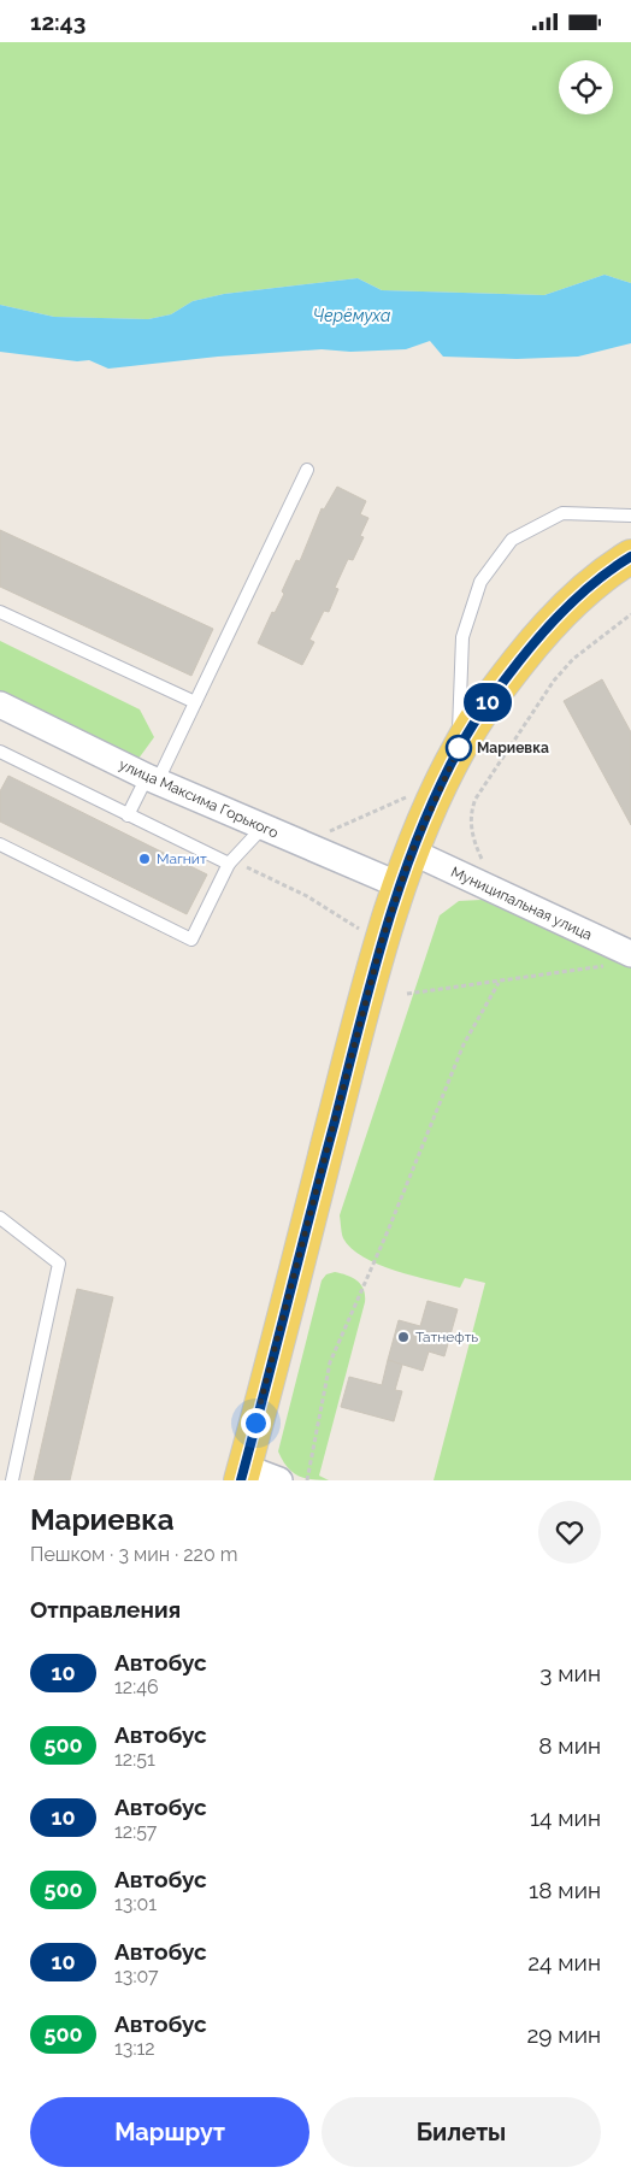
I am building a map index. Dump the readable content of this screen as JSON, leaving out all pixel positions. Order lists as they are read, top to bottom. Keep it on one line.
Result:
{"streets":{"street":["улица Максима Горького","Муниципальная улица"]},"water":["Черёмуха"],"places":["Мариевка","Магнит","Татнефть"],"lines":["bus line 10"],"page":{"status":"12:43","on_map":"10","heading":[["Мариевка","Пешком · 3 мин · 220 m"],"Отправления"],"list":[{"mark":"10","name":"Автобус","note":"12:46","value":"3 мин"},{"mark":"500","name":"Автобус","note":"12:51","value":"8 мин"},{"mark":"10","name":"Автобус","note":"12:57","value":"14 мин"},{"mark":"500","name":"Автобус","note":"13:01","value":"18 мин"},{"mark":"10","name":"Автобус","note":"13:07","value":"24 мин"},{"mark":"500","name":"Автобус","note":"13:12","value":"29 мин"}],"buttons":["Маршрут","Билеты"]}}
